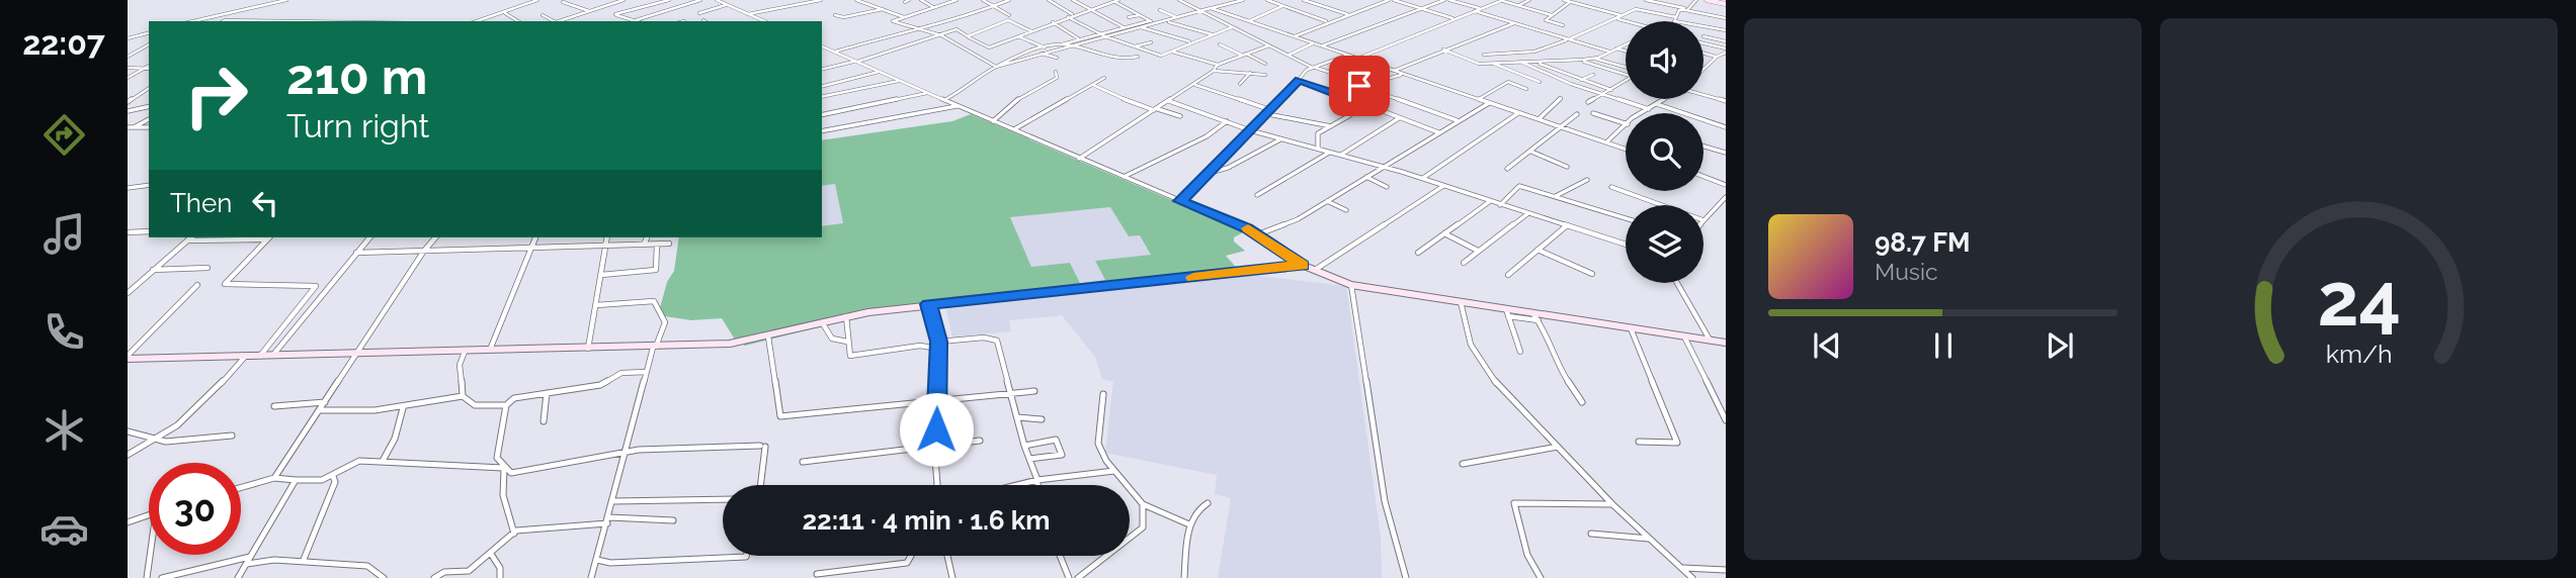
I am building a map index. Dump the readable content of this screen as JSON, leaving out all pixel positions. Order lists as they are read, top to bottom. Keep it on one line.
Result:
{"page":{"tabs":"22:07","turn":["210 m","Turn right"],"then":"Then","song":["98.7 FM","Music"],"limit":"30","trip":"22:11 · 4 min · 1.6 km","gauge":["24","km/h"]}}
